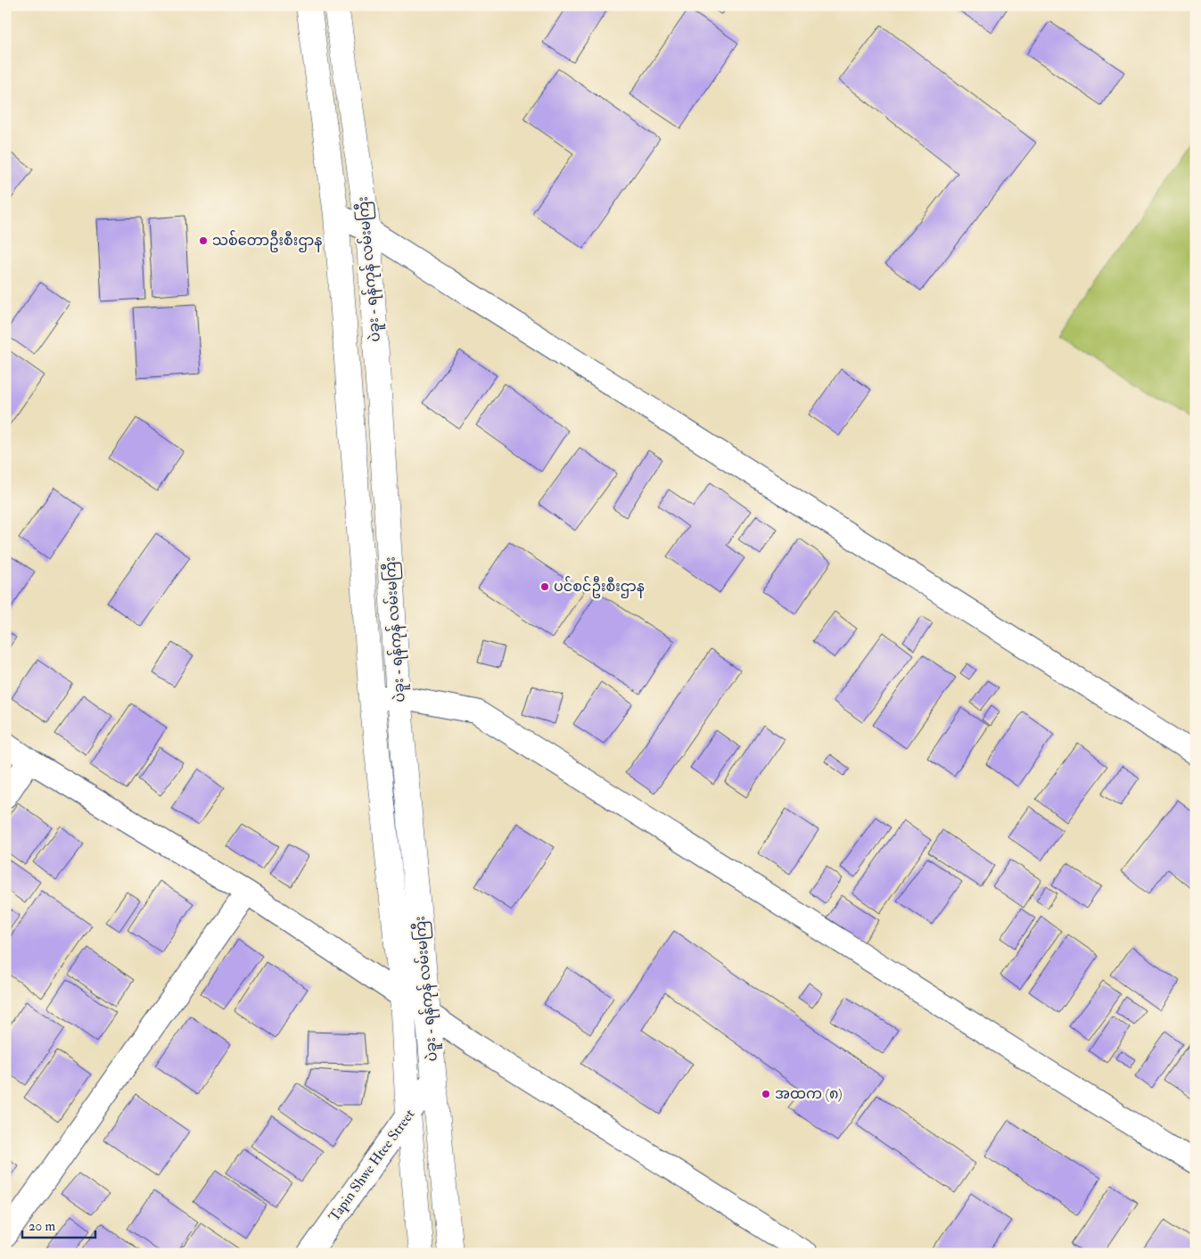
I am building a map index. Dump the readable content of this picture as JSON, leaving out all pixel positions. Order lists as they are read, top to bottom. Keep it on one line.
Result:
{"streets":{"highway":["ပဲခူး - ရန်ကုန် လမ်းမကြီး"],"street":["Tapin Shwe Htee Street"]},"crossings":[["ပဲခူး - ရန်ကုန် လမ်းမကြီး","Tapin Shwe Htee Street"]],"places":["သစ်တောဦးစီးဌာန","ပင်စင်ဦးစီးဌာန","အထက (၈)"],"scale_bar":"20 m"}
